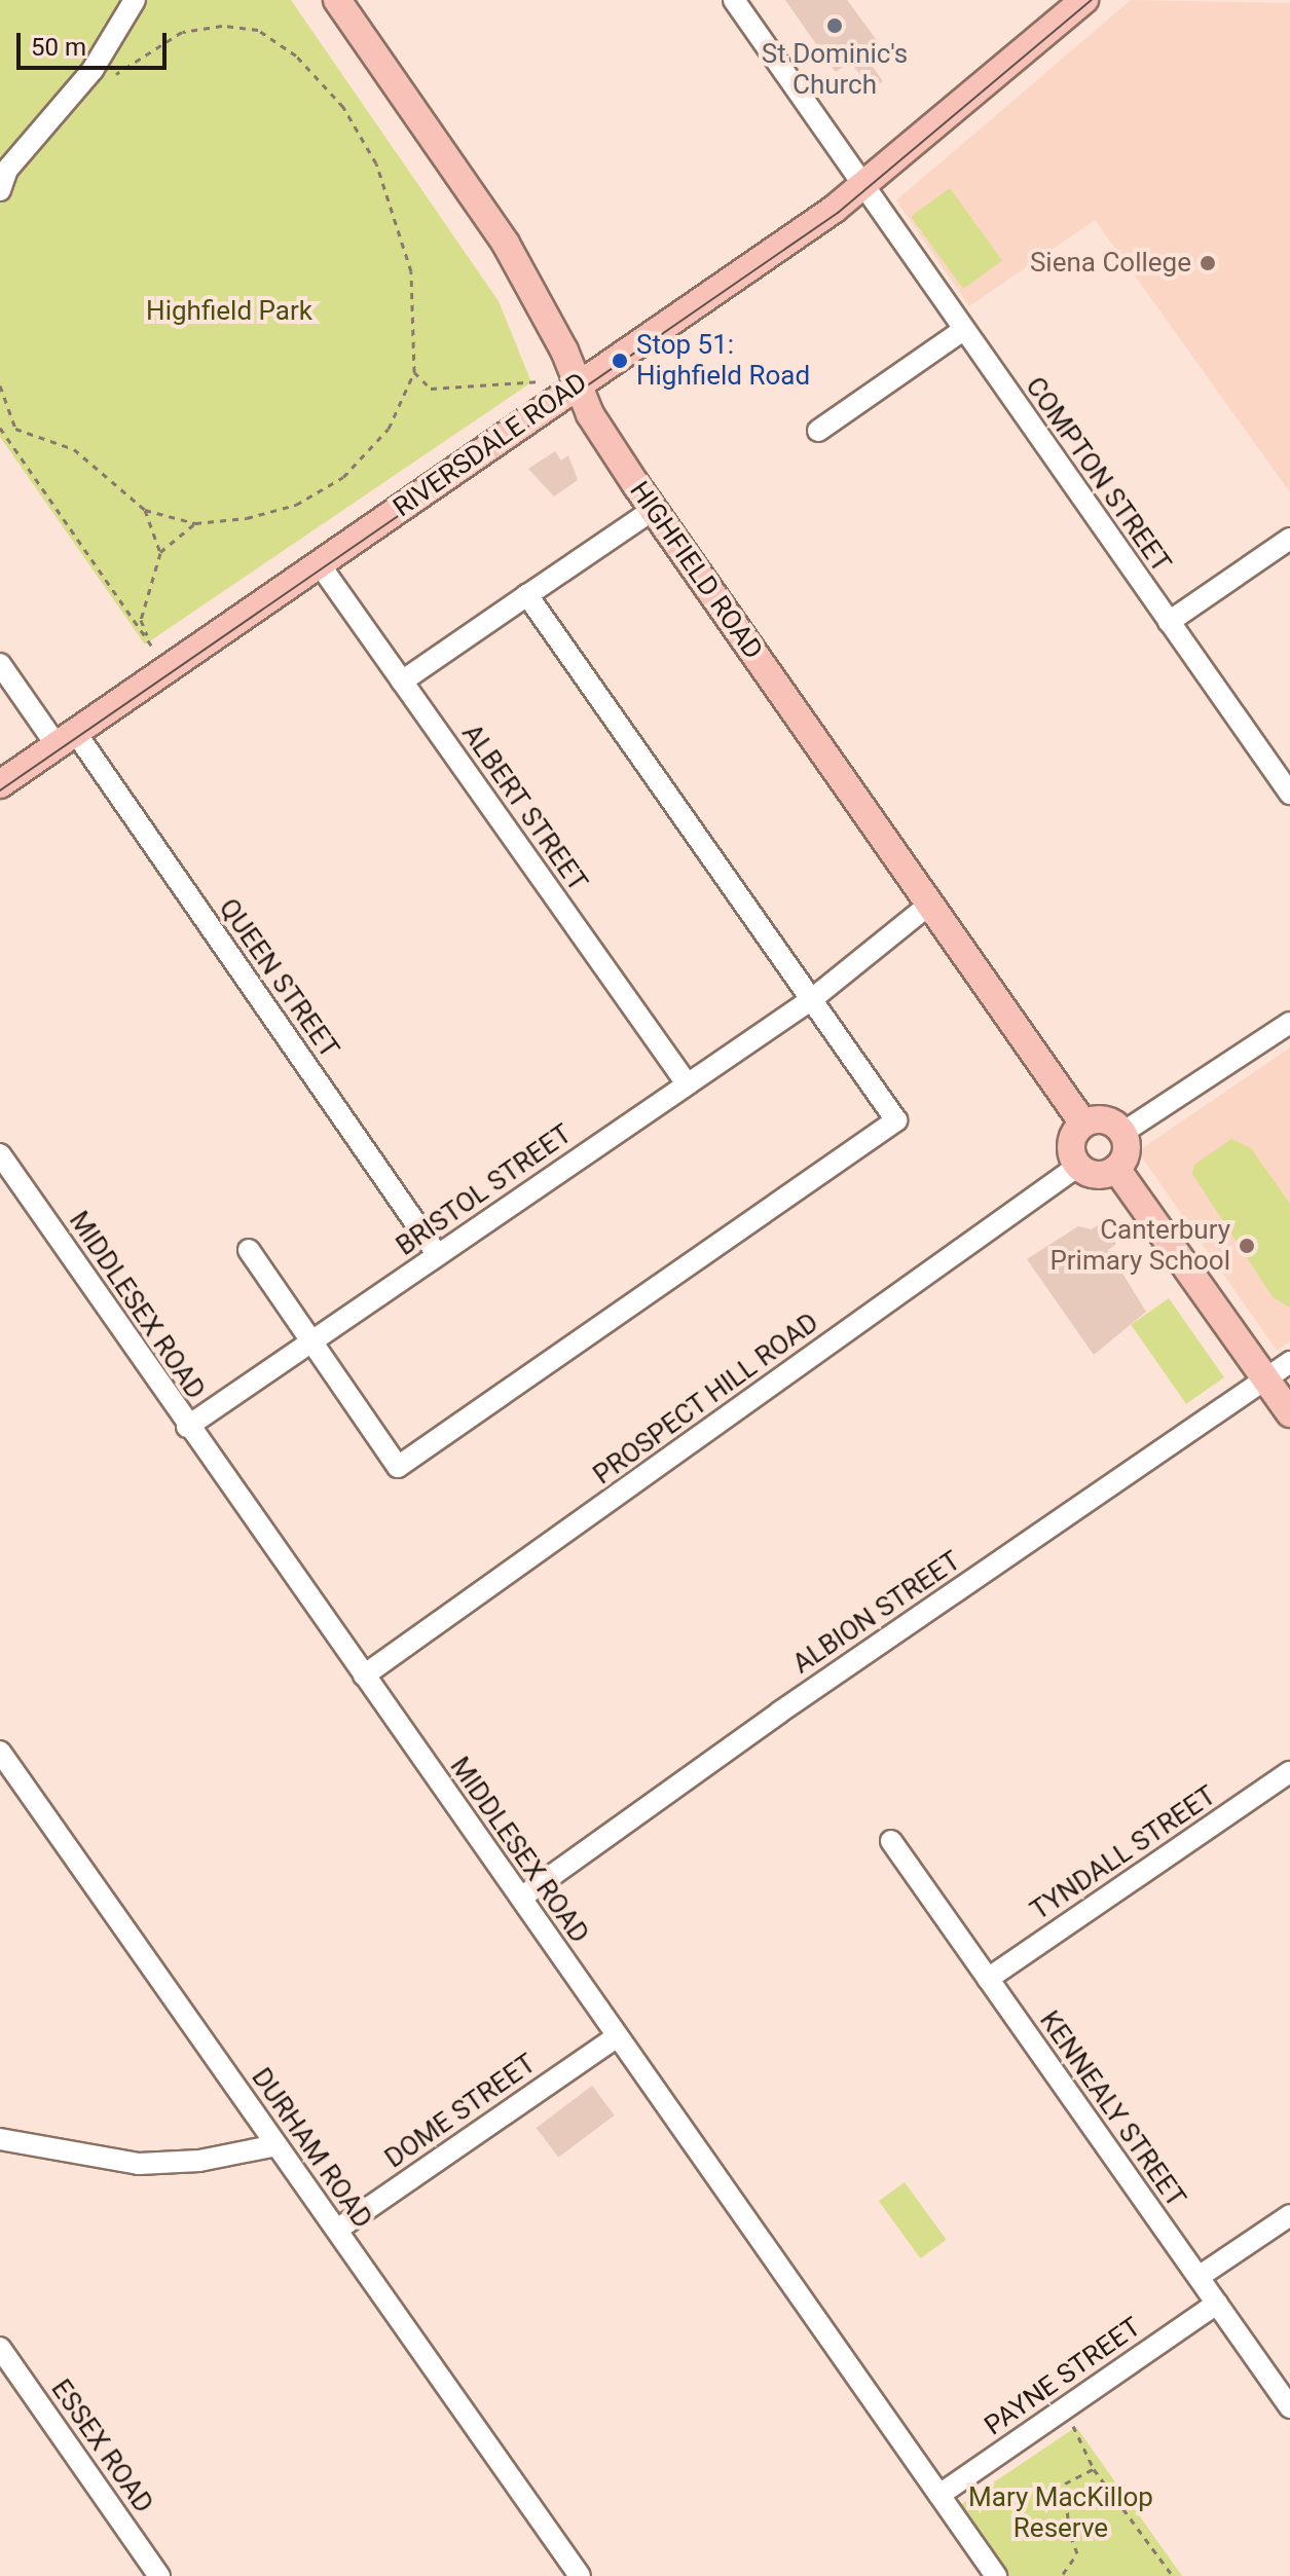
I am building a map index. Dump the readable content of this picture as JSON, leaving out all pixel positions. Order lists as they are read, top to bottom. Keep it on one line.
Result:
{"streets":{"main road":["RIVERSDALE ROAD","HIGHFIELD ROAD"],"street":["COMPTON STREET","ALBERT STREET","QUEEN STREET","BRISTOL STREET","MIDDLESEX ROAD","PROSPECT HILL ROAD","ALBION STREET","TYNDALL STREET","KENNEALY STREET","DOME STREET","DURHAM ROAD","PAYNE STREET","ESSEX ROAD"]},"crossings":[["RIVERSDALE ROAD","COMPTON STREET"],["RIVERSDALE ROAD","HIGHFIELD ROAD"],["RIVERSDALE ROAD","ALBERT STREET"],["RIVERSDALE ROAD","QUEEN STREET"],["HIGHFIELD ROAD","BRISTOL STREET"],["HIGHFIELD ROAD","PROSPECT HILL ROAD"],["ALBERT STREET","BRISTOL STREET"],["QUEEN STREET","BRISTOL STREET"],["BRISTOL STREET","MIDDLESEX ROAD"],["MIDDLESEX ROAD","PROSPECT HILL ROAD"],["MIDDLESEX ROAD","ALBION STREET"],["MIDDLESEX ROAD","DOME STREET"],["MIDDLESEX ROAD","PAYNE STREET"],["TYNDALL STREET","KENNEALY STREET"],["KENNEALY STREET","PAYNE STREET"],["DOME STREET","DURHAM ROAD"]],"parks":["Highfield Park","Mary MacKillop Reserve"],"places":["St Dominic's Church","Siena College","Stop 51: Highfield Road","Canterbury Primary School"],"scale_bar":"50 m"}
